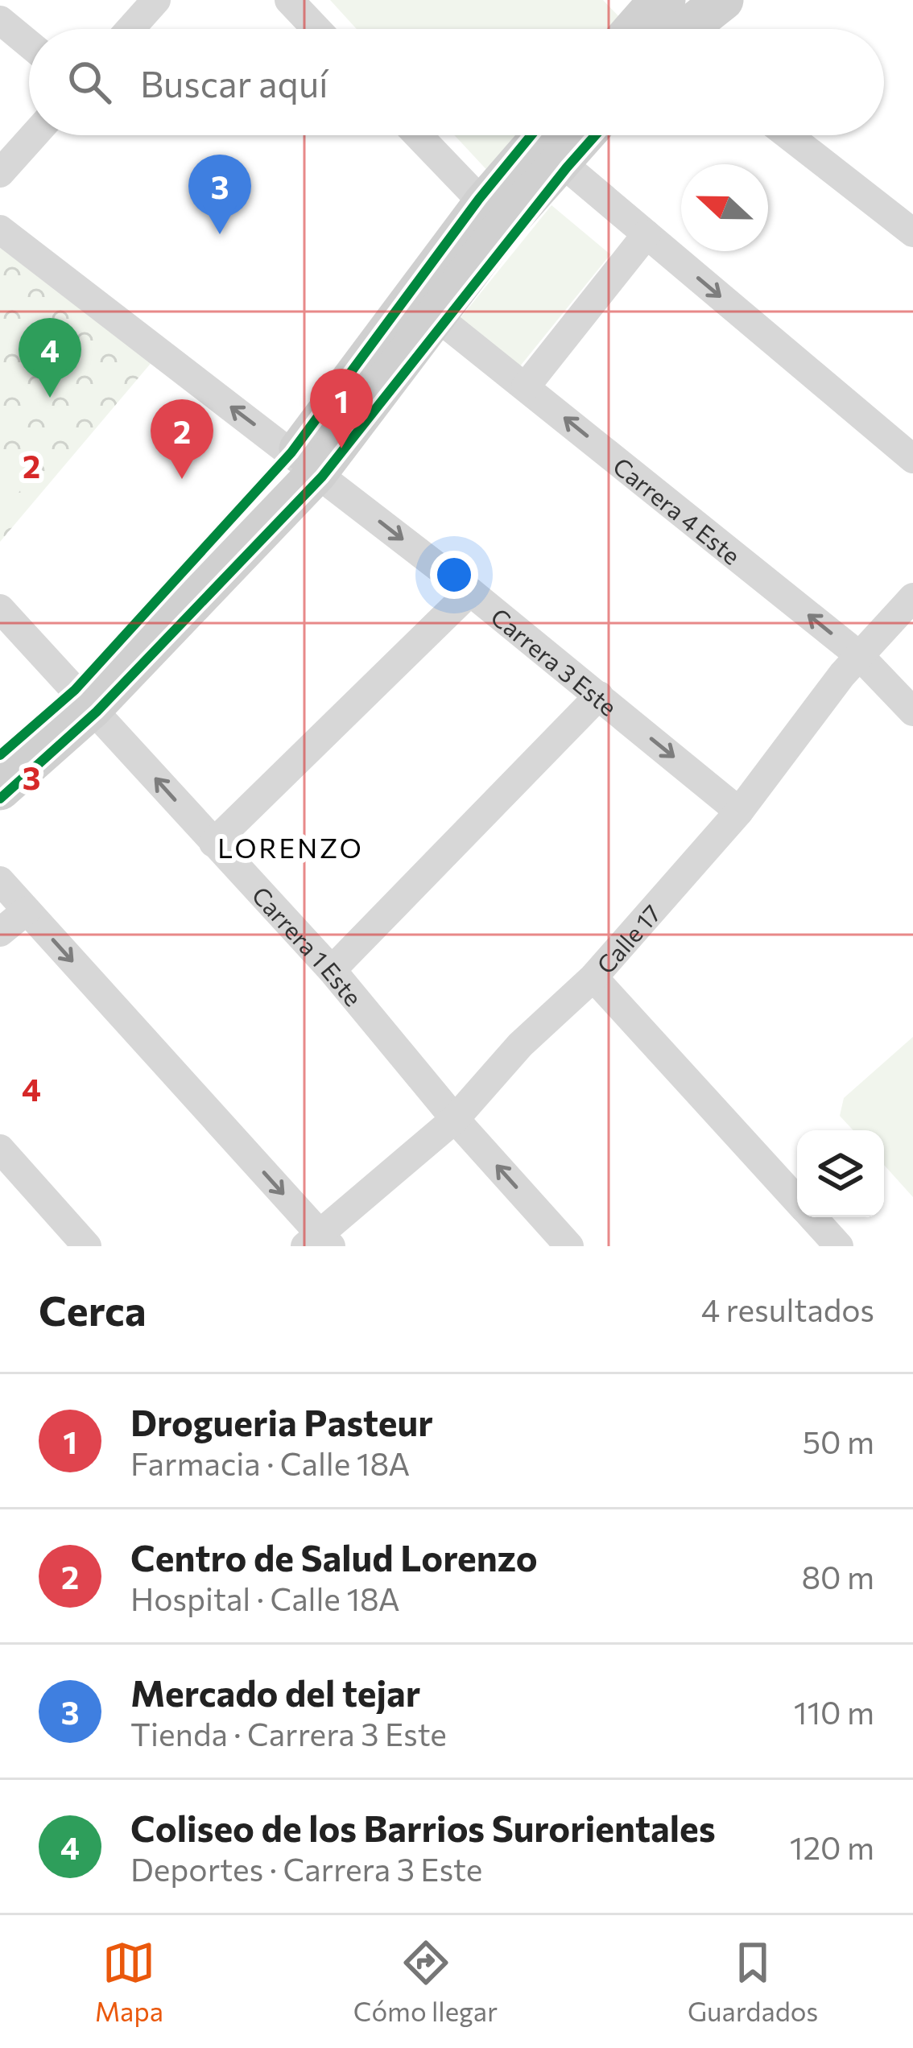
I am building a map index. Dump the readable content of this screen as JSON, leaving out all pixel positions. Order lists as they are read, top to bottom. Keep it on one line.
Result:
{"streets":{"street":["Carrera 4 Este","Carrera 3 Este","Calle 17","Carrera 1 Este"]},"crossings":[["Carrera 4 Este","Calle 17"],["Carrera 3 Este","Calle 17"],["Calle 17","Carrera 1 Este"]],"districts":["LORENZO"],"north":"left","page":{"search":"Buscar aquí","pins":["3","4","1","2"],"heading":["Cerca","4 resultados"],"list":[{"mark":"1","name":"Drogueria Pasteur","note":"Farmacia · Calle 18A","value":"50 m"},{"mark":"2","name":"Centro de Salud Lorenzo","note":"Hospital · Calle 18A","value":"80 m"},{"mark":"3","name":"Mercado del tejar","note":"Tienda · Carrera 3 Este","value":"110 m"},{"mark":"4","name":"Coliseo de los Barrios Surorientales","note":"Deportes · Carrera 3 Este","value":"120 m"}],"nav":["Mapa","Cómo llegar","Guardados"]},"grid":{"rows":["2","3","4"]}}
